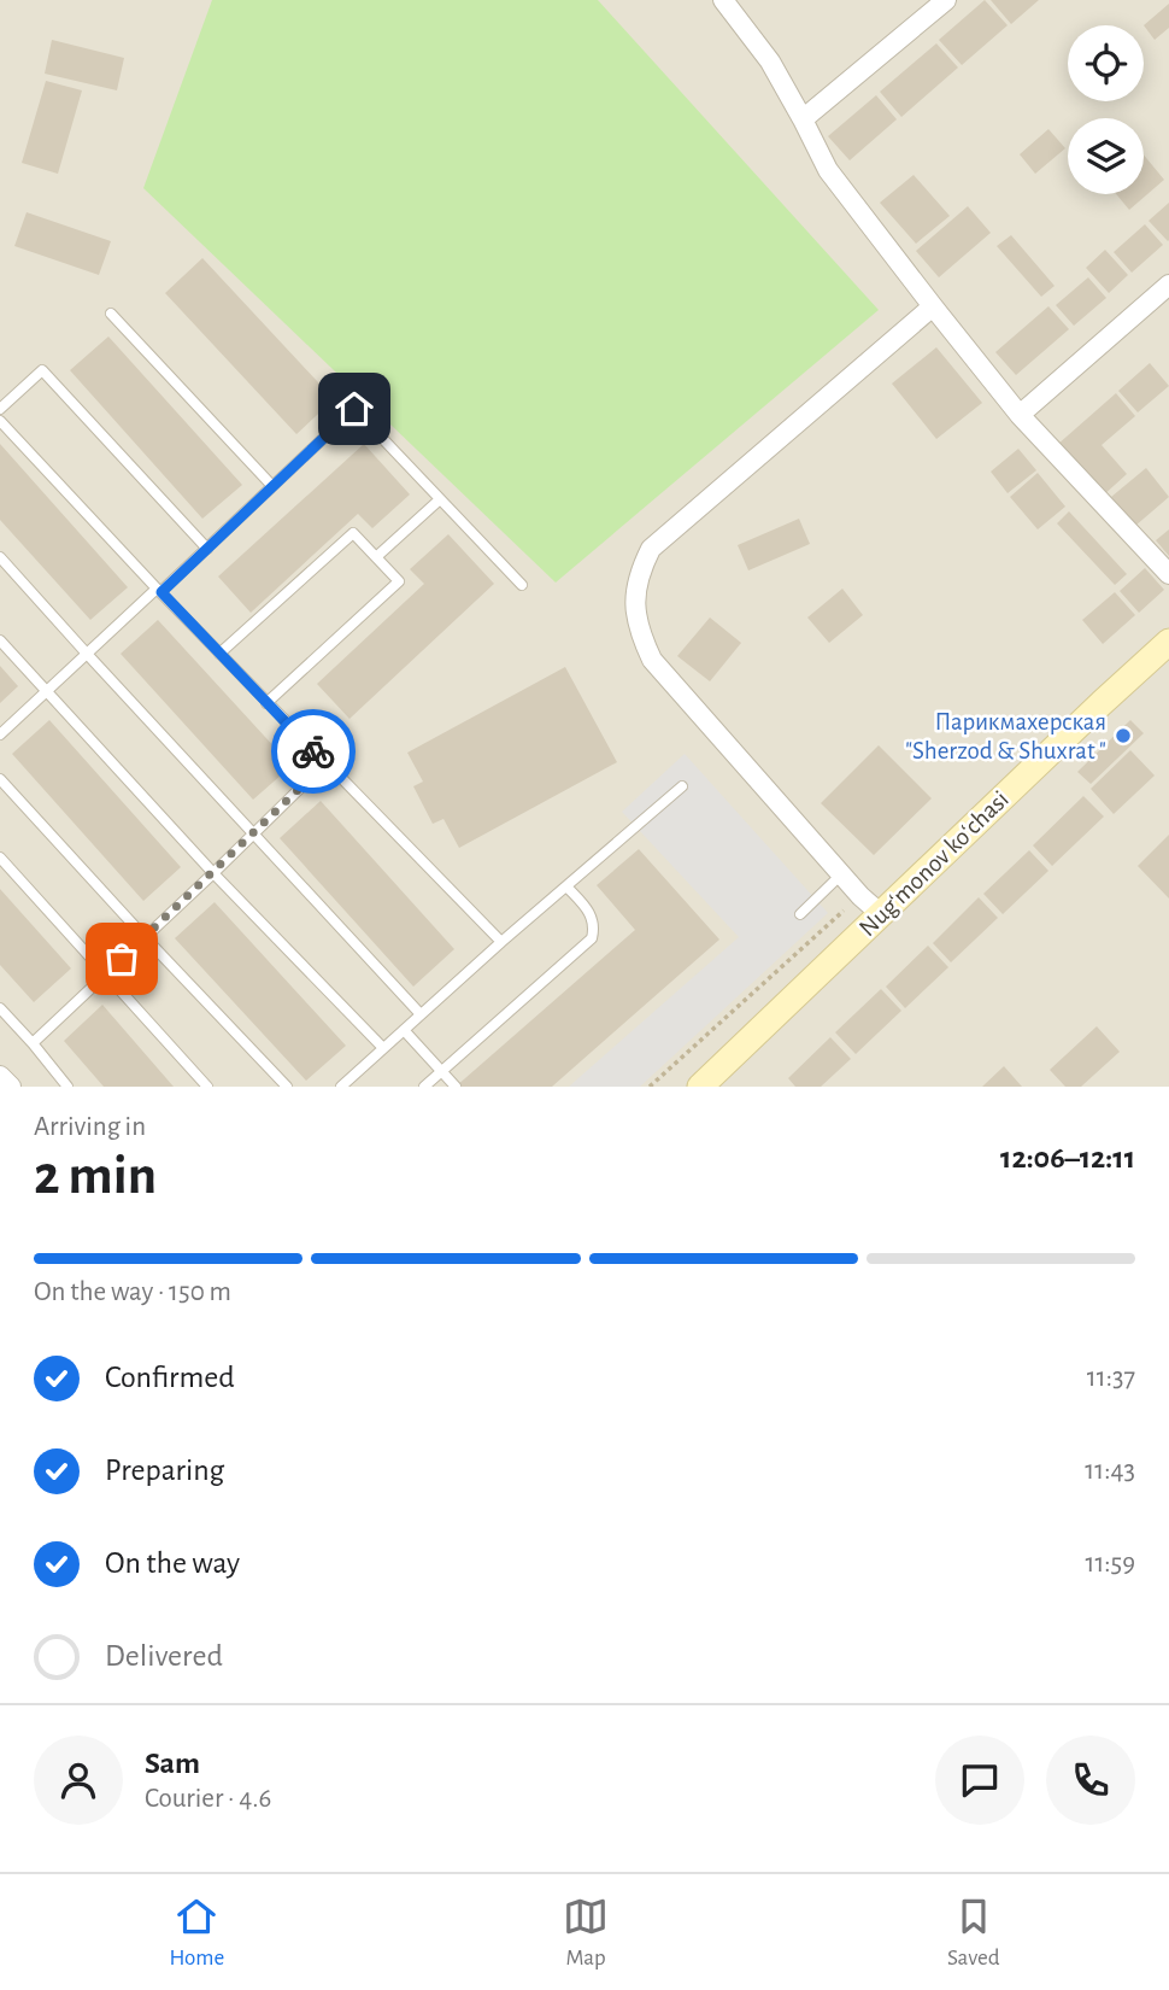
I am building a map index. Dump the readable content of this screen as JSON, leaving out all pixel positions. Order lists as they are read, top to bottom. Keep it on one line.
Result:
{"streets":{"main road":["Nugʻmonov koʻchasi"]},"places":["Парикмахерская \"Sherzod & Shuxrat \""],"page":{"heading":["2 min","Arriving in","12:06–12:11"],"panel":["Sam","Courier · 4.6"],"bar":"On the way · 150 m","list":[["Confirmed","11:37"],["Preparing","11:43"],["On the way","11:59"],"Delivered"],"tabs":["Home","Map","Saved"]}}
